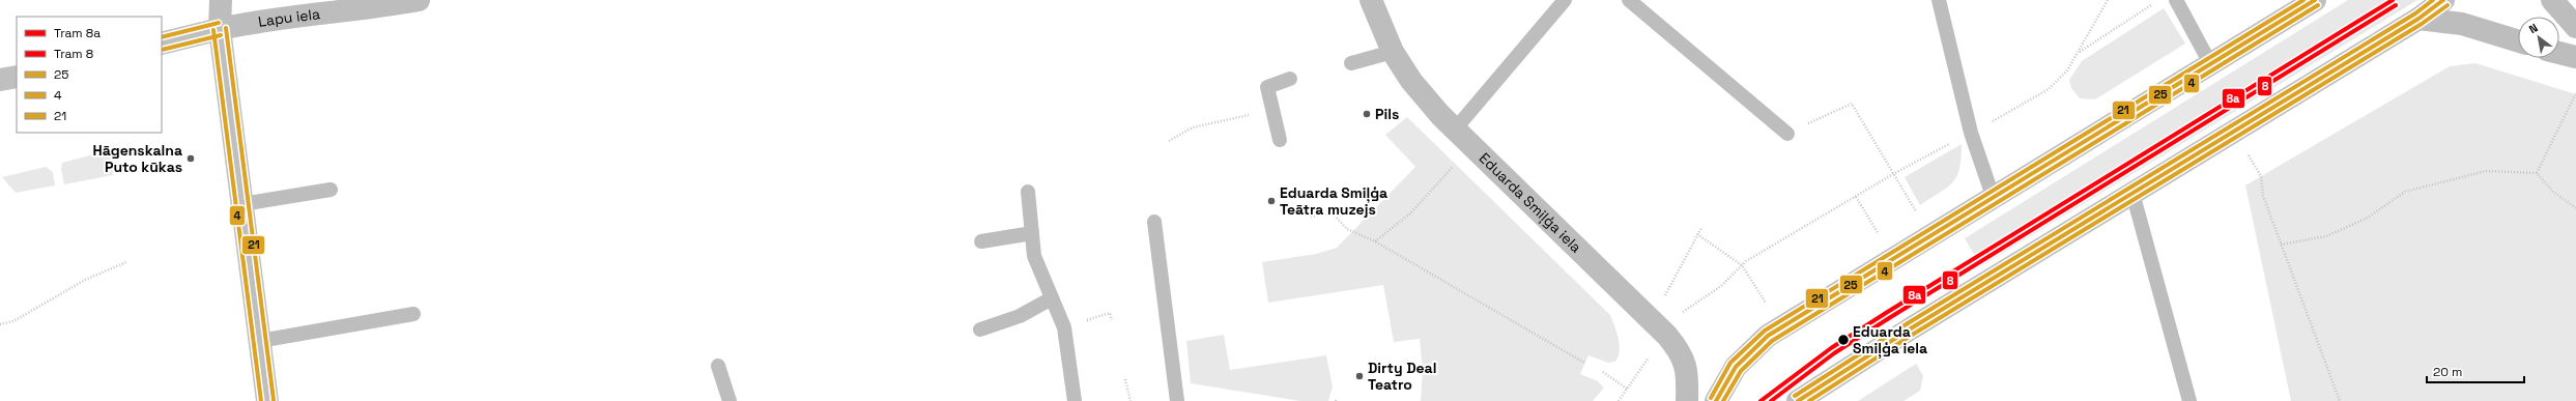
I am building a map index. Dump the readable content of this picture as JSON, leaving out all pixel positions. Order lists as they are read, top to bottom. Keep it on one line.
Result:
{"streets":{"street":["Lapu iela","Eduarda Smiļģa iela"]},"places":["Pils","Hāgenskalna Puto kūkas","Eduarda Smiļģa Teātra muzejs","Eduarda Smiļģa iela","Dirty Deal Teatro"],"lines":["tram line 8a","transit line 25","transit line 21","tram line 8","transit line 4"],"legend":["Tram 8a","Tram 8","25","4","21"],"scale_bar":"20 m","north":"top left"}
